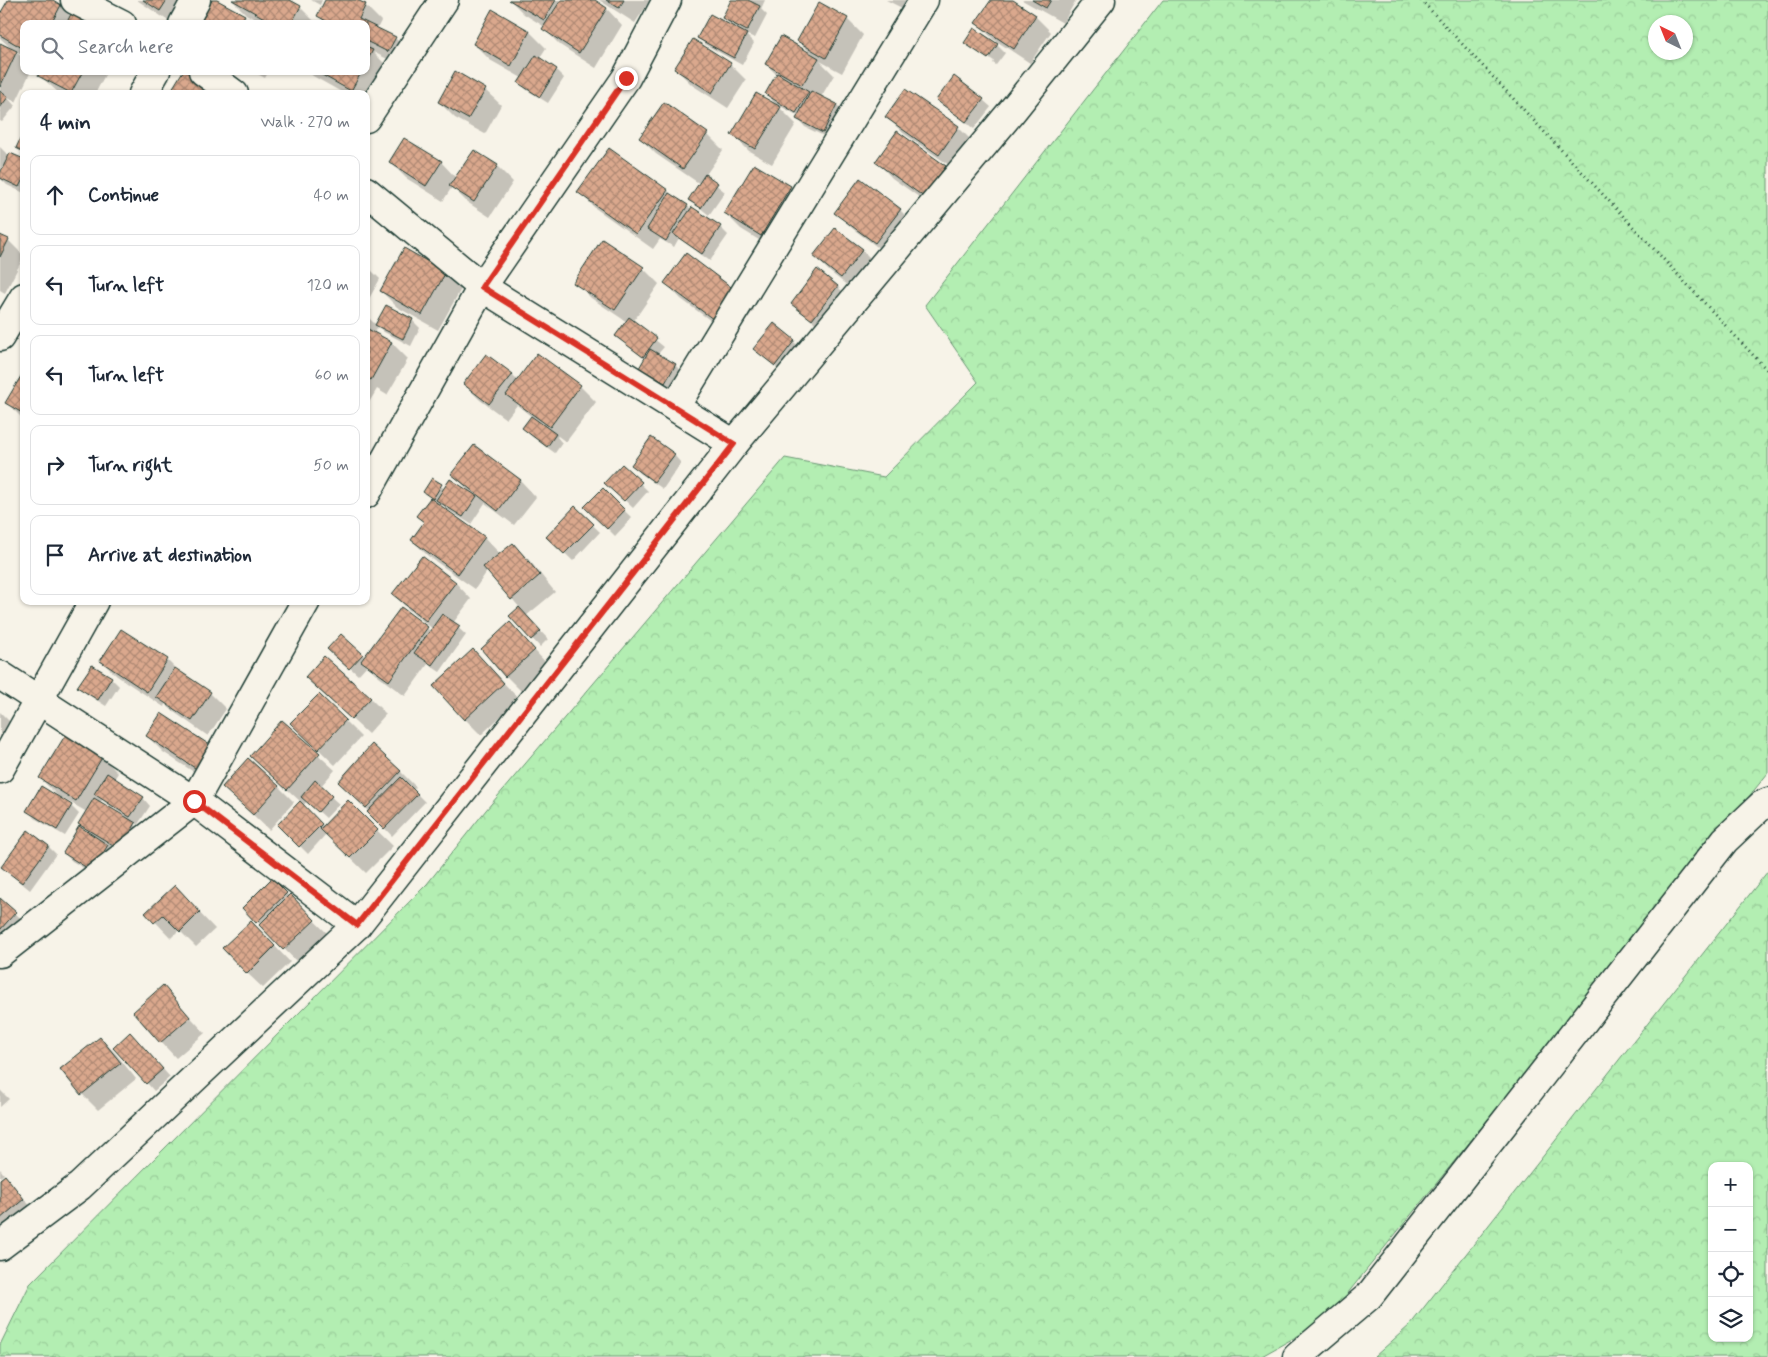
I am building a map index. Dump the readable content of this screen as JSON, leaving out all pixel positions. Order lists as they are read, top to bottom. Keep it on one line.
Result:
{"north":"top left","page":{"search":"Search here","heading":["4 min","Walk · 270 m"],"list":[["Continue","40 m"],["Turn left","120 m"],["Turn left","60 m"],["Turn right","50 m"],"Arrive at destination"],"map_buttons":["+","−"]}}
